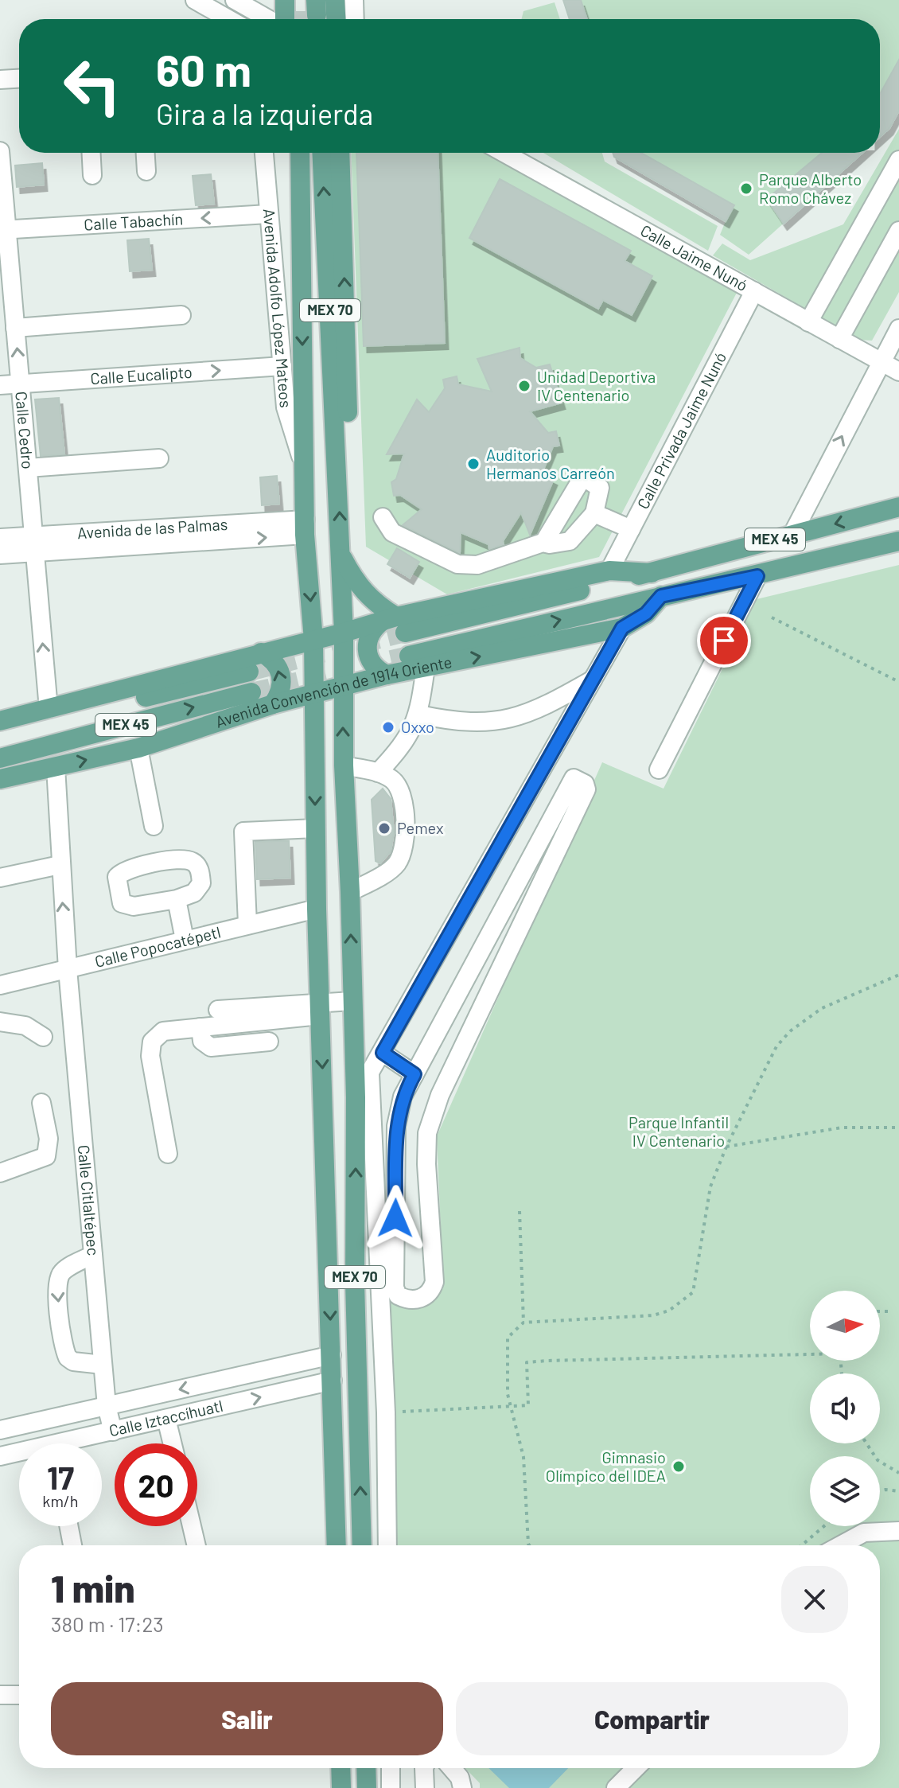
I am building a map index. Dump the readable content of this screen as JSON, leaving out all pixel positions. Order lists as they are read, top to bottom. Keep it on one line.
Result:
{"streets":{"main road":["MEX 70","MEX 45","Avenida Convención de 1914 Oriente"],"street":["Calle Tabachín","Calle Jaime Nunó","Avenida Adolfo López Mateos","Calle Eucalipto","Calle Cedro","Calle Privada Jaime Nunó","Avenida de las Palmas","Calle Popocatépetl","Calle Citlaltépec","Calle Iztaccíhuatl"]},"crossings":[["Calle Tabachín","Avenida Adolfo López Mateos"],["Calle Tabachín","Calle Cedro"],["Calle Jaime Nunó","Calle Privada Jaime Nunó"],["Avenida Adolfo López Mateos","MEX 70"],["Avenida Adolfo López Mateos","Calle Eucalipto"],["MEX 70","Avenida de las Palmas"],["MEX 70","Avenida Convención de 1914 Oriente"],["MEX 70","Calle Popocatépetl"],["MEX 70","Calle Iztaccíhuatl"],["Calle Eucalipto","Calle Cedro"],["Calle Cedro","Avenida de las Palmas"],["Calle Popocatépetl","Calle Citlaltépec"],["Calle Citlaltépec","Calle Iztaccíhuatl"]],"one_way":["Calle Cedro"],"parks":["Parque Infantil IV Centenario"],"places":["Parque Alberto Romo Chávez","Unidad Deportiva IV Centenario","Auditorio Hermanos Carreón","Oxxo","Pemex","Gimnasio Olímpico del IDEA"],"north":"right","page":{"turn":["60 m","Gira a la izquierda"],"speed":"17 km/h","limit":"20","heading":["1 min","380 m · 17:23"],"buttons":["Salir","Compartir"]}}
